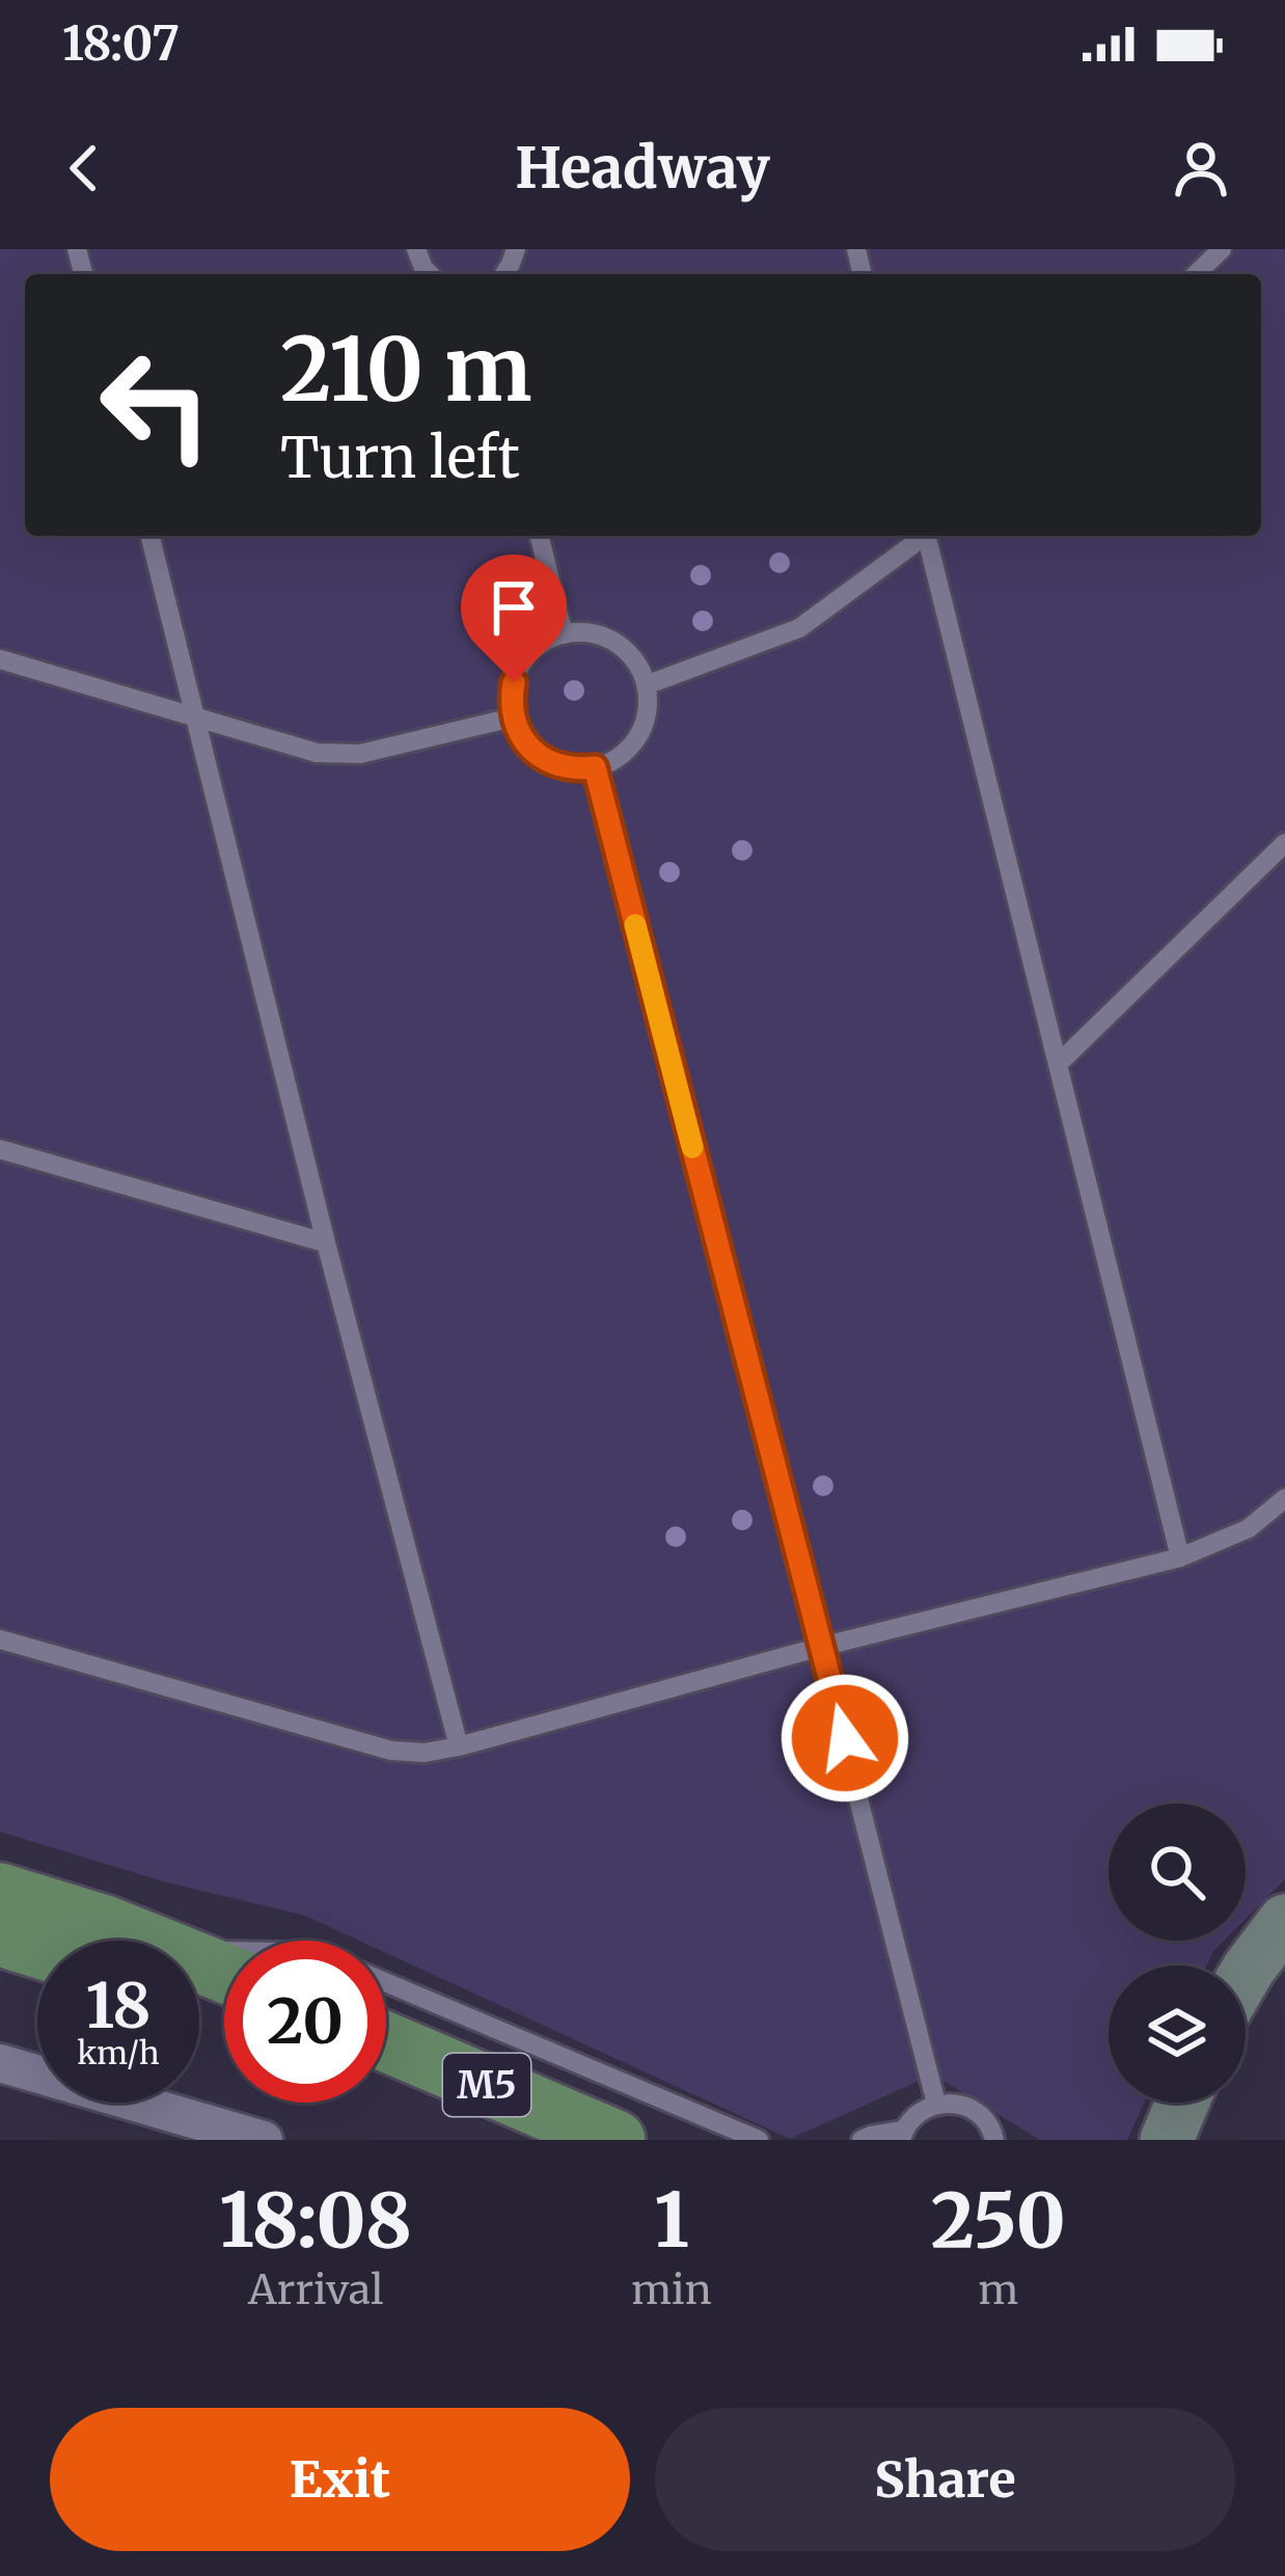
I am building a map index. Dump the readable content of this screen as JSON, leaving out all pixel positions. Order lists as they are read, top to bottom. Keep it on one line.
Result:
{"streets":{"main road":["M5"]},"page":{"status":"18:07","header":"Headway","turn":["210 m","Turn left"],"speed":"18 km/h","limit":"20","eta":["18:08","Arrival","1","min","250","m"],"buttons":["Exit","Share"]}}
